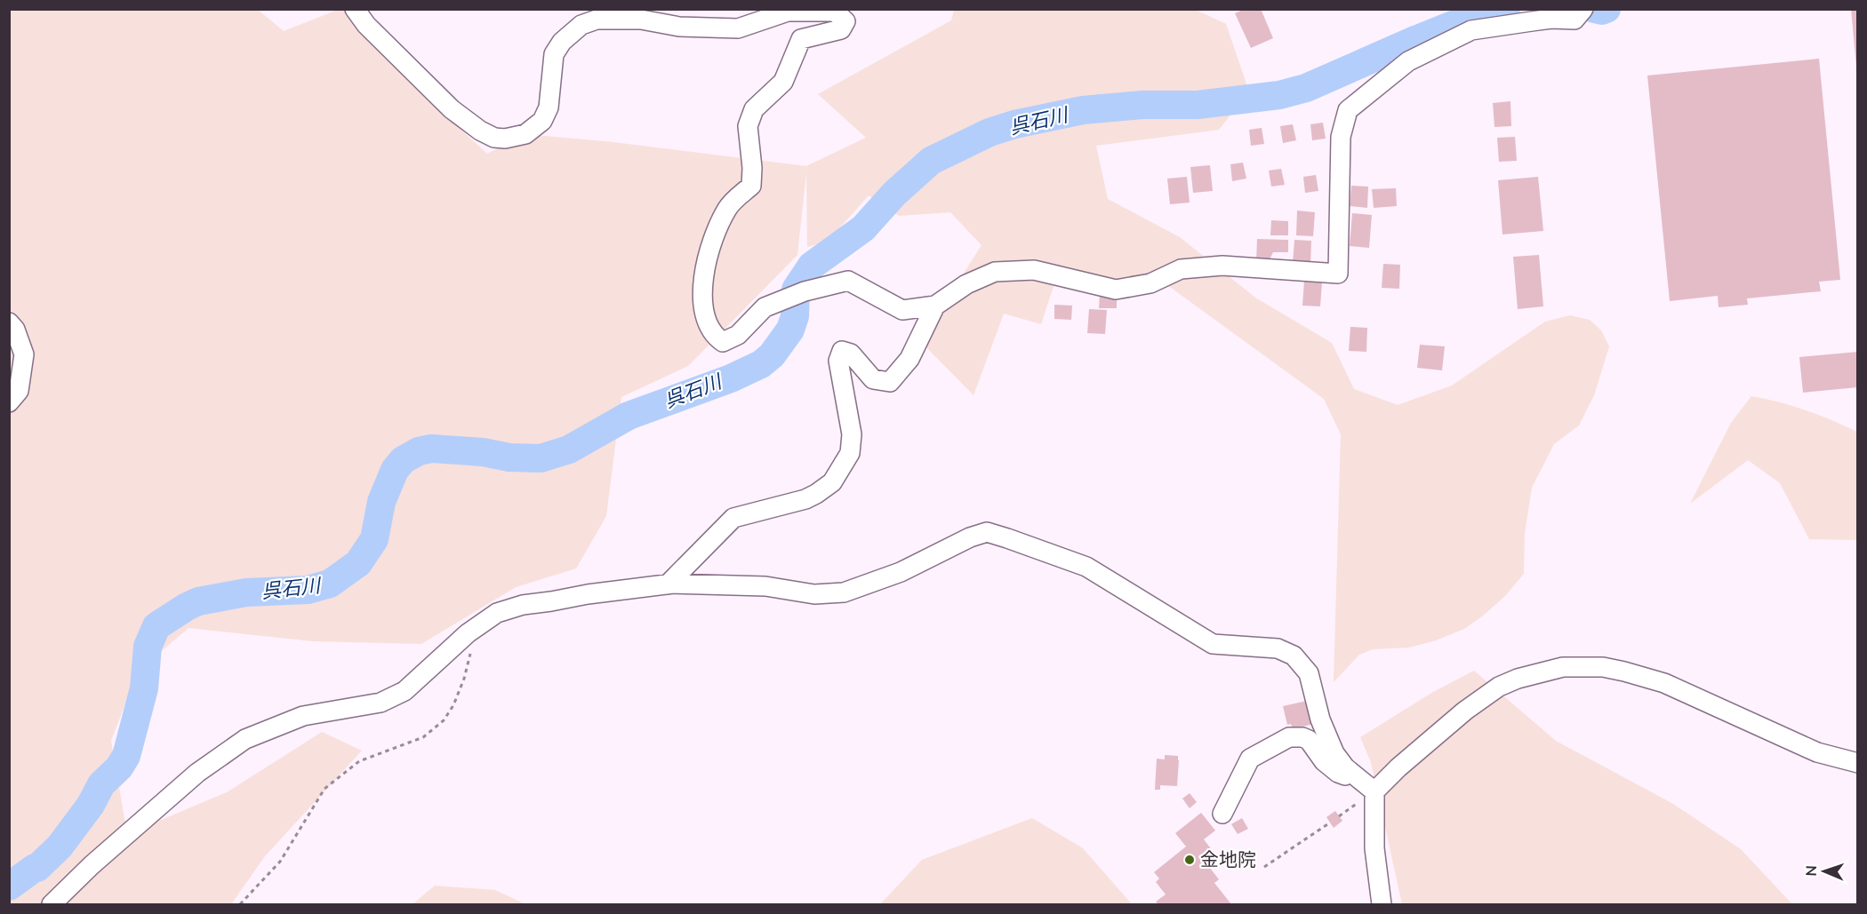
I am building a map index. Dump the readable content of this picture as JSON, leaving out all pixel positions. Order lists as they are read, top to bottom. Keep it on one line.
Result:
{"water":["呉石川"],"places":["金地院"],"north":"left"}
